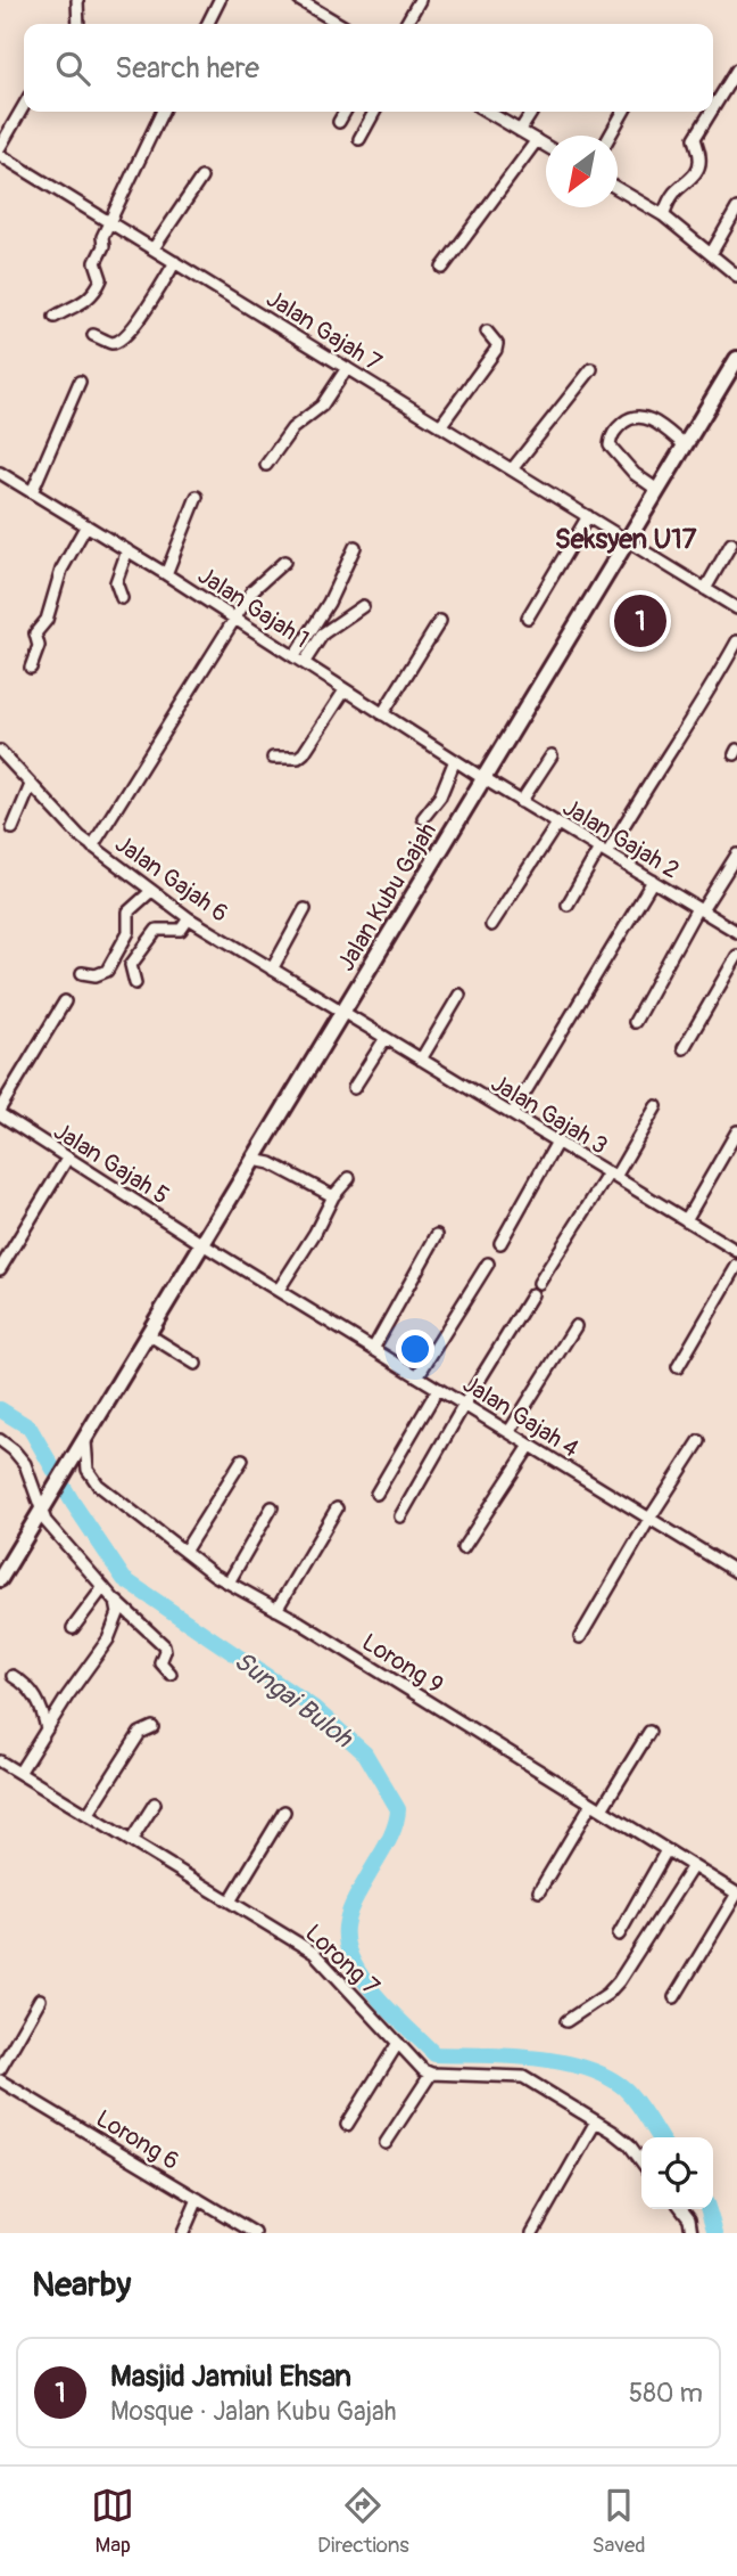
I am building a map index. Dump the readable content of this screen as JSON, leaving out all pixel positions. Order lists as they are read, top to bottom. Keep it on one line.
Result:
{"streets":{"street":["Jalan Gajah 7","Jalan Gajah 1","Jalan Gajah 2","Jalan Gajah 6","Jalan Kubu Gajah","Jalan Gajah 3","Jalan Gajah 5","Jalan Gajah 4","Lorong 9","Lorong 7","Lorong 6"]},"crossings":[["Jalan Gajah 7","Jalan Kubu Gajah"],["Jalan Gajah 1","Jalan Gajah 2"],["Jalan Gajah 1","Jalan Kubu Gajah"],["Jalan Gajah 2","Jalan Kubu Gajah"],["Jalan Gajah 6","Jalan Kubu Gajah"],["Jalan Gajah 6","Jalan Gajah 3"],["Jalan Kubu Gajah","Jalan Gajah 3"],["Jalan Kubu Gajah","Jalan Gajah 5"],["Jalan Kubu Gajah","Jalan Gajah 4"],["Jalan Kubu Gajah","Lorong 9"],["Jalan Gajah 5","Jalan Gajah 4"]],"districts":["Seksyen U17"],"water":["Sungai Buloh"],"north":"bottom left","page":{"search":"Search here","pins":"1","heading":"Nearby","list":[{"mark":"1","name":"Masjid Jamiul Ehsan","note":"Mosque · Jalan Kubu Gajah","value":"580 m"}],"nav":["Map","Directions","Saved"]}}
